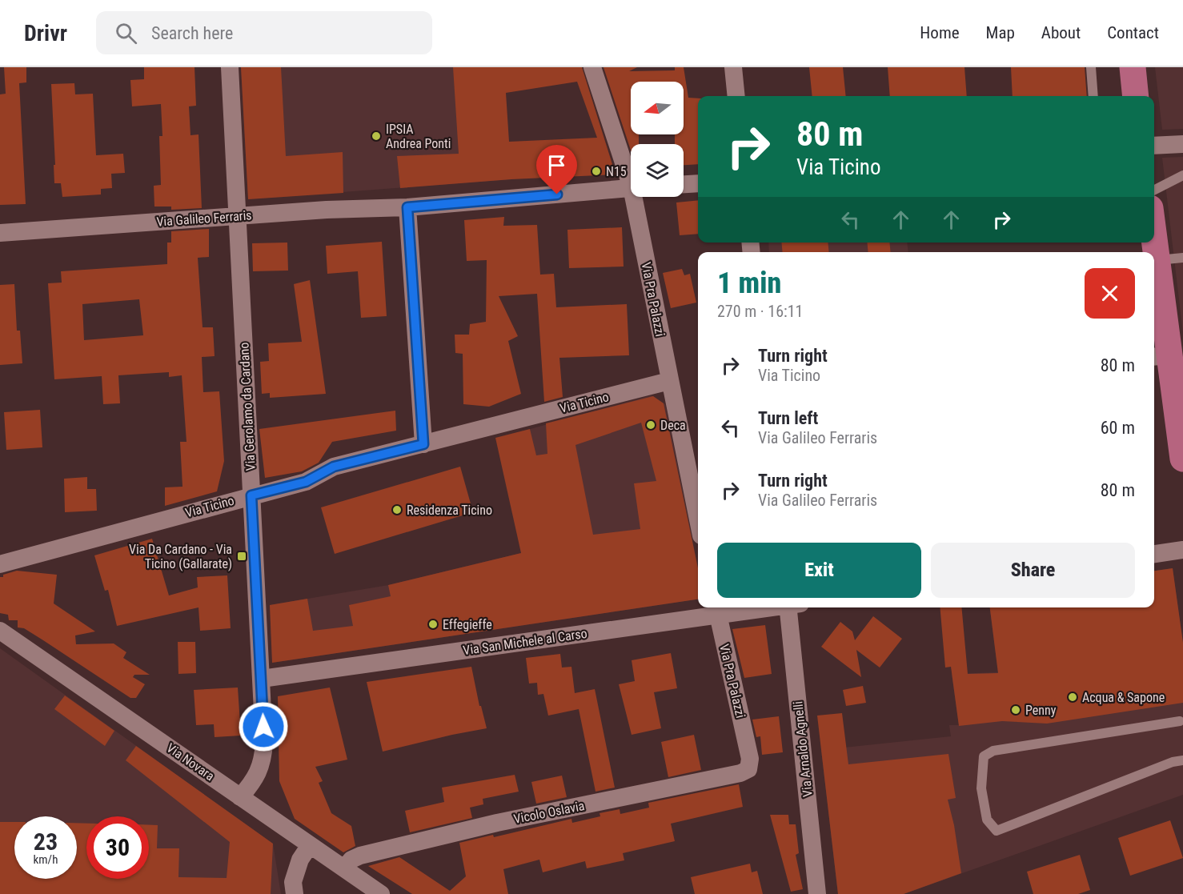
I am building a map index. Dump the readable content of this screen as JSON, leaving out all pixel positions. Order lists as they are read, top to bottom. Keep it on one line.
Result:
{"streets":{"street":["Via Galileo Ferraris","Via Pra Palazzi","Via Ticino","Via Gerolamo da Cardano","Via San Michele al Carso","Via Arnaldo Agnelli","Via Novara","Vicolo Oslavia"]},"crossings":[["Via Galileo Ferraris","Via Gerolamo da Cardano"],["Via Pra Palazzi","Via Ticino"],["Via Pra Palazzi","Via San Michele al Carso"],["Via Pra Palazzi","Vicolo Oslavia"],["Via Ticino","Via Gerolamo da Cardano"],["Via Gerolamo da Cardano","Via San Michele al Carso"],["Via Gerolamo da Cardano","Via Novara"],["Via Novara","Vicolo Oslavia"]],"places":{"other":["IPSIA Andrea Ponti","N15","Deca","Residenza Ticino","Effegieffe","Acqua & Sapone","Penny"],"transit":["Via Da Cardano - Via Ticino (Gallarate)"]},"north":"left","page":{"header":"Drivr","search":"Search here","nav":["Home","Map","About","Contact"],"turn":["80 m","Via Ticino"],"heading":["1 min","270 m · 16:11"],"list":[{"name":"Turn right","note":"Via Ticino","value":"80 m"},{"name":"Turn left","note":"Via Galileo Ferraris","value":"60 m"},{"name":"Turn right","note":"Via Galileo Ferraris","value":"80 m"}],"buttons":["Exit","Share"],"speed":"23 km/h","limit":"30"}}
